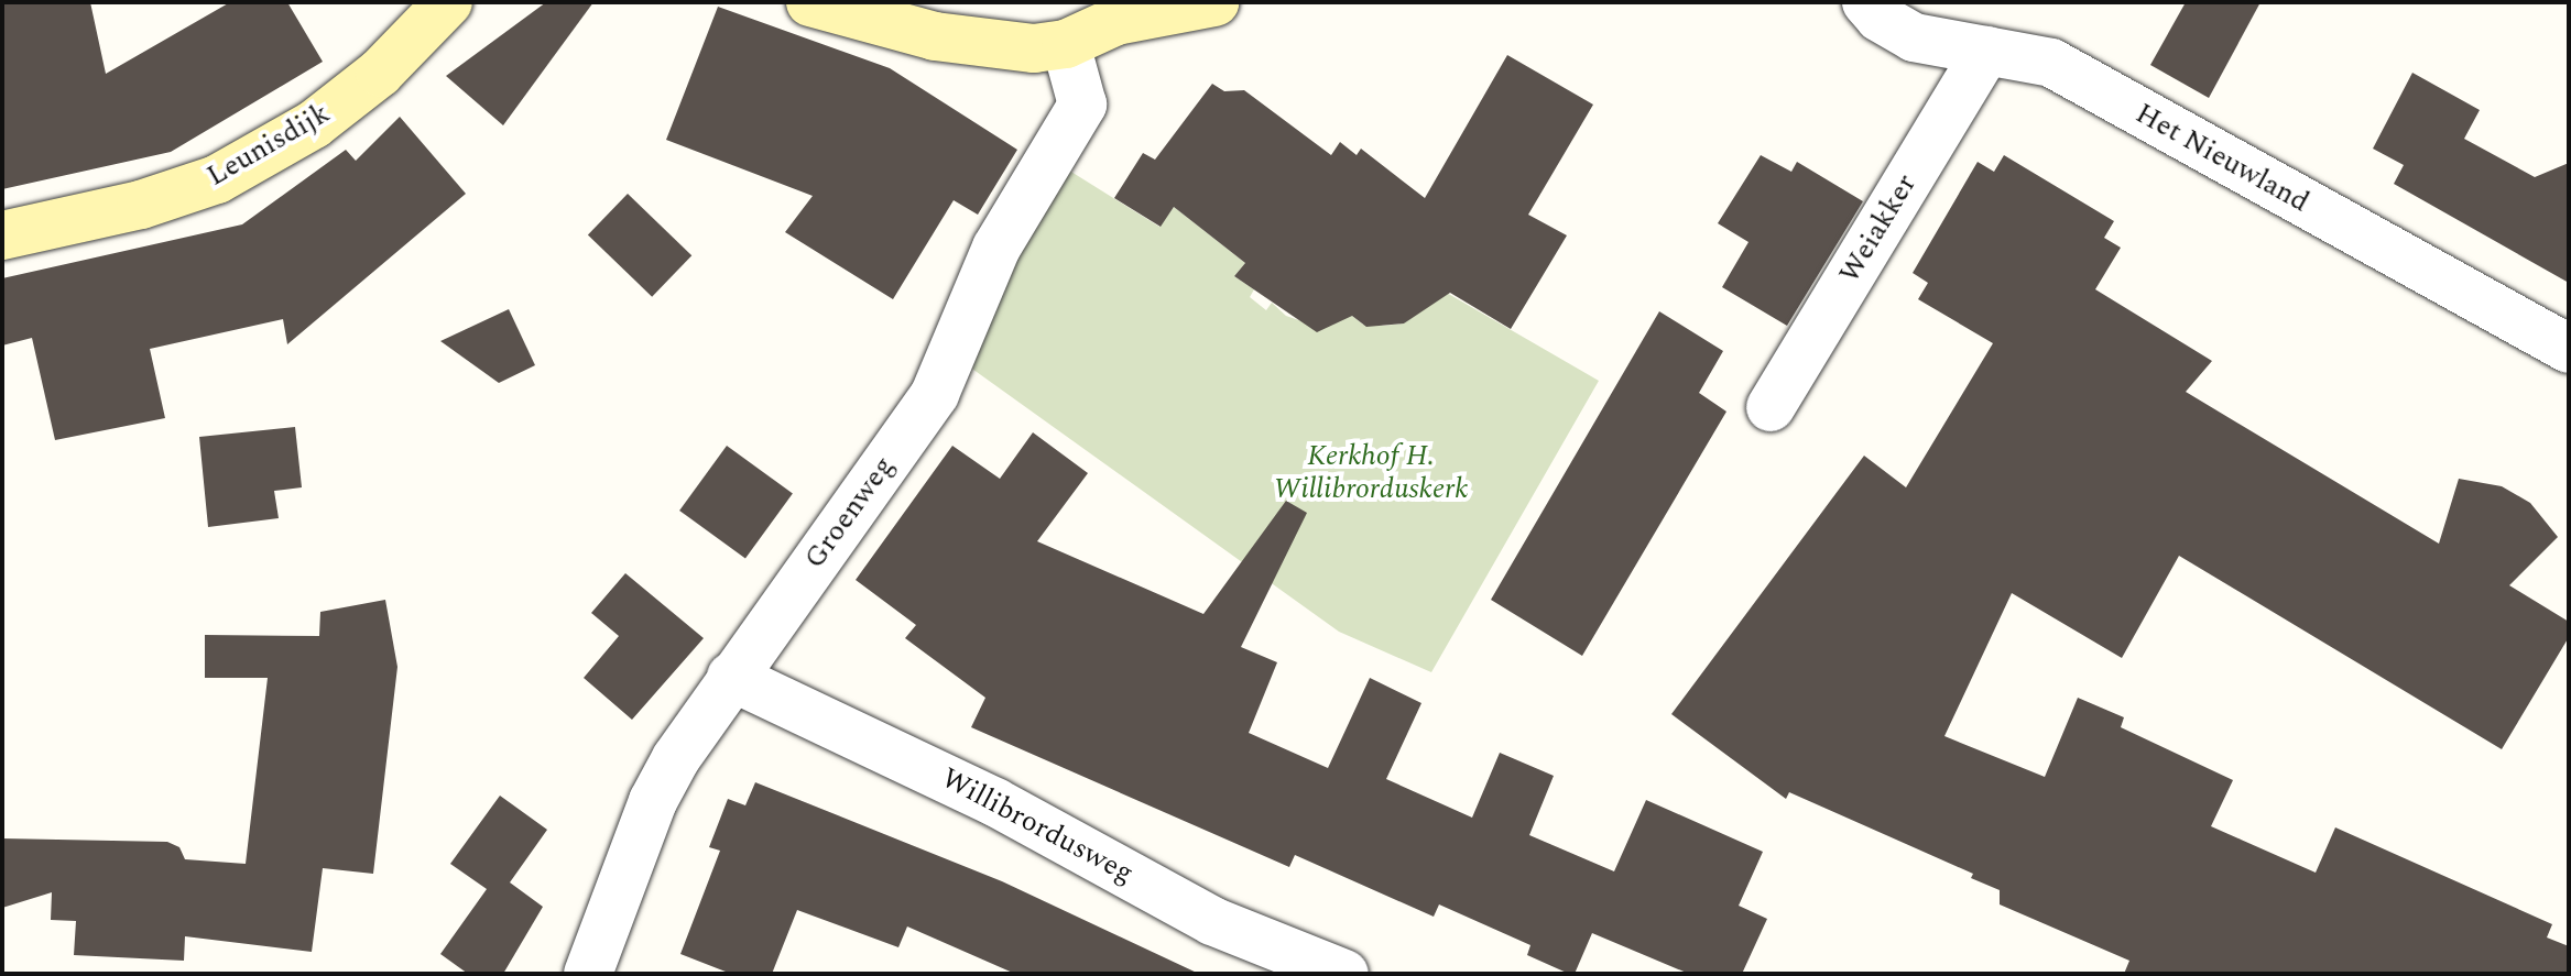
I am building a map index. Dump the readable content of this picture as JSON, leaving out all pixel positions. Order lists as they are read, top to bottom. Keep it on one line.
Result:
{"streets":{"street":["Leunisdijk","Het Nieuwland","Weiakker","Groenweg","Willibrordusweg"]},"crossings":[["Het Nieuwland","Weiakker"],["Groenweg","Willibrordusweg"]],"parks":["Kerkhof H. Willibrorduskerk"]}
